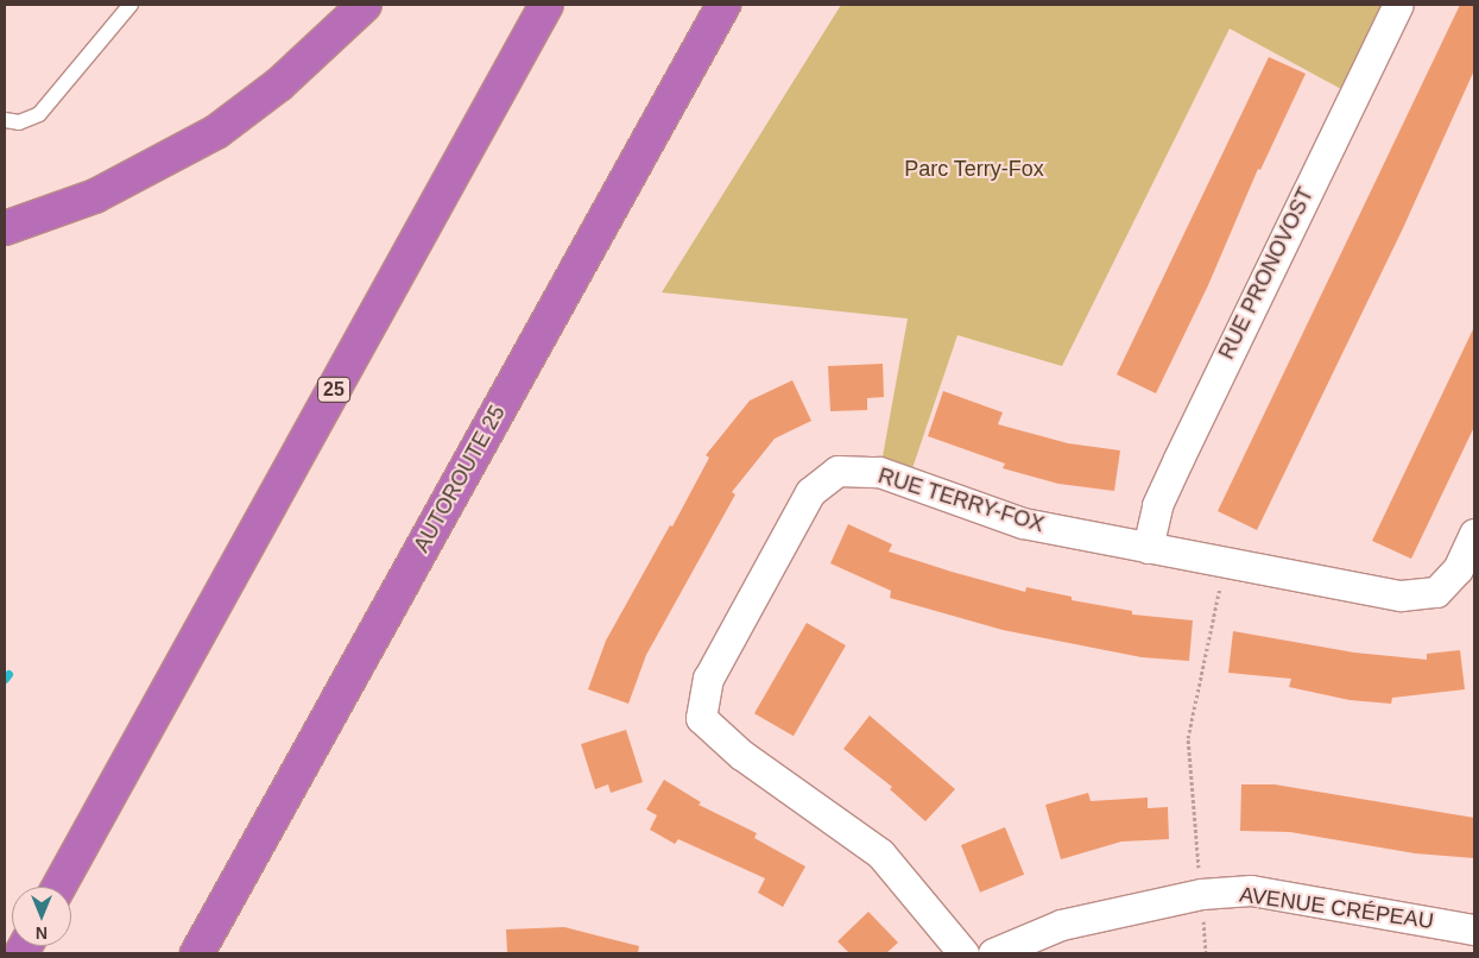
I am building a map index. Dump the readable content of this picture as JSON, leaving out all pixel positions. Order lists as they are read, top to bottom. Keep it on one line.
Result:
{"streets":{"highway":["25","AUTOROUTE 25"],"street":["RUE PRONOVOST","RUE TERRY-FOX","AVENUE CRÉPEAU"]},"crossings":[["RUE PRONOVOST","RUE TERRY-FOX"]],"parks":["Parc Terry-Fox"],"north":"bottom"}
